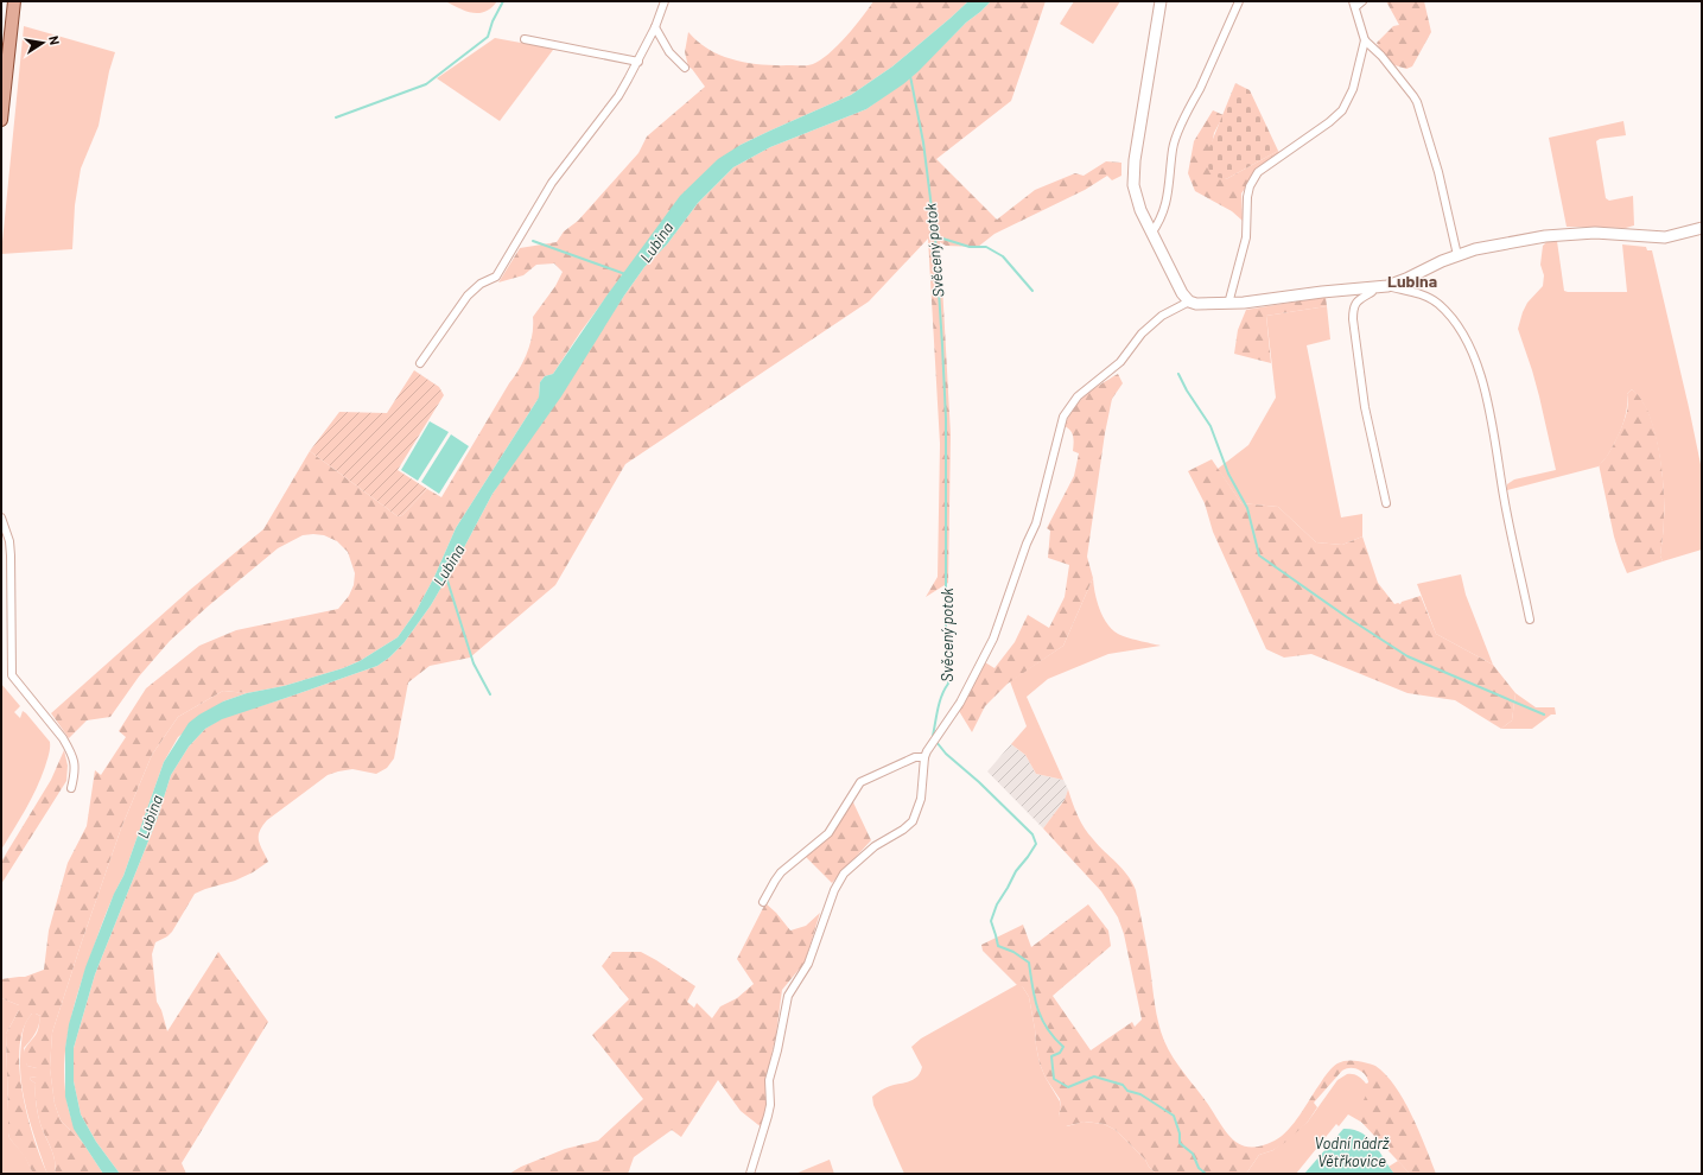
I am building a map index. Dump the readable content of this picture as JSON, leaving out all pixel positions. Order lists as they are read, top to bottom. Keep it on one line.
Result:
{"districts":["Lubina"],"water":["Lubina","Svěcený potok","Vodní nádrž Větřkovice"],"north":"right"}
